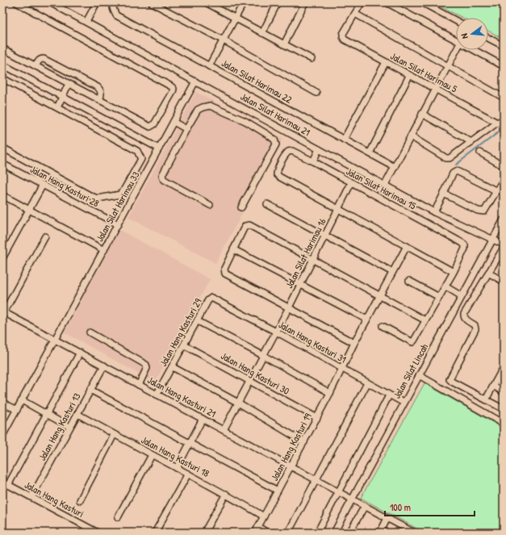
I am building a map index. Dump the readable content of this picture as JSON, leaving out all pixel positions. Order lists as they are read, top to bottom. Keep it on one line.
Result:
{"streets":{"street":["Jalan Silat Harimau 5","Jalan Silat Harimau 22","Jalan Silat Harimau 21","Jalan Hang Kasturi 28","Jalan Silat Harimau 15","Jalan Silat Harimau 33","Jalan Silat Harimau 16","Jalan Hang Kasturi 29","Jalan Hang Kasturi 31","Jalan Silat Lincah","Jalan Hang Kasturi 30","Jalan Hang Kasturi 21","Jalan Hang Kasturi 13","Jalan Hang Kasturi 19","Jalan Hang Kasturi 18","Jalan Hang Kasturi"]},"crossings":[["Jalan Silat Harimau 21","Jalan Silat Harimau 33"],["Jalan Silat Harimau 21","Jalan Silat Lincah"],["Jalan Hang Kasturi 28","Jalan Silat Harimau 33"],["Jalan Silat Harimau 15","Jalan Silat Harimau 16"],["Jalan Silat Harimau 33","Jalan Hang Kasturi 21"],["Jalan Silat Harimau 16","Jalan Hang Kasturi 31"],["Jalan Silat Harimau 16","Jalan Hang Kasturi 30"],["Jalan Silat Harimau 16","Jalan Hang Kasturi 21"],["Jalan Hang Kasturi 29","Jalan Hang Kasturi 31"],["Jalan Hang Kasturi 29","Jalan Hang Kasturi 30"],["Jalan Hang Kasturi 29","Jalan Hang Kasturi 21"],["Jalan Hang Kasturi 31","Jalan Silat Lincah"],["Jalan Hang Kasturi 31","Jalan Hang Kasturi 19"],["Jalan Silat Lincah","Jalan Hang Kasturi 21"],["Jalan Hang Kasturi 30","Jalan Hang Kasturi 19"],["Jalan Hang Kasturi 21","Jalan Hang Kasturi 13"],["Jalan Hang Kasturi 21","Jalan Hang Kasturi 19"],["Jalan Hang Kasturi 13","Jalan Hang Kasturi 18"],["Jalan Hang Kasturi 13","Jalan Hang Kasturi"],["Jalan Hang Kasturi 19","Jalan Hang Kasturi 18"]],"scale_bar":"100 m","north":"left"}
